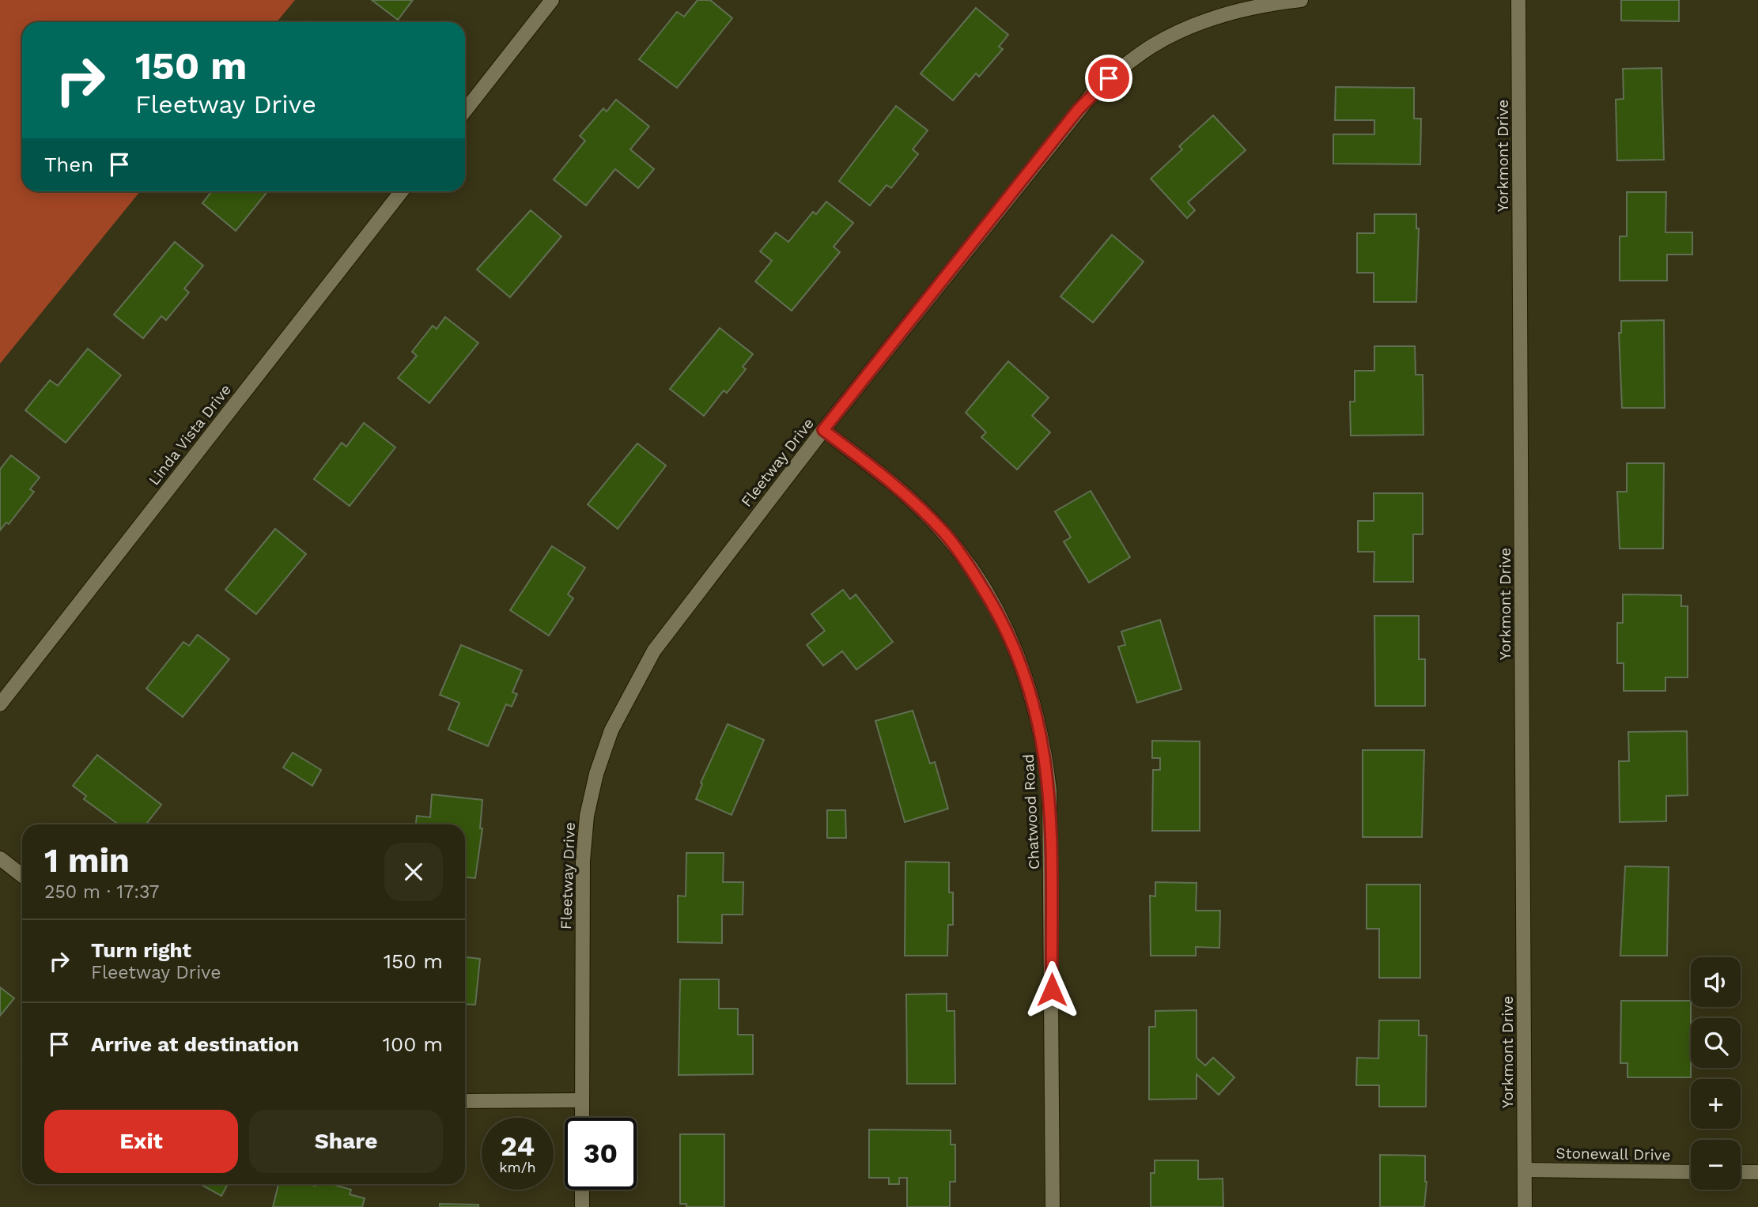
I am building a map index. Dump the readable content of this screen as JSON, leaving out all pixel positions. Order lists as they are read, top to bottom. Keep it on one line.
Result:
{"streets":{"street":["Yorkmont Drive","Linda Vista Drive","Fleetway Drive","Chatwood Road","Stonewall Drive"]},"crossings":[["Yorkmont Drive","Stonewall Drive"],["Fleetway Drive","Chatwood Road"]],"page":{"turn":["150 m","Fleetway Drive"],"then":"Then","heading":["1 min","250 m · 17:37"],"list":[{"name":"Turn right","note":"Fleetway Drive","value":"150 m"},{"name":"Arrive at destination","value":"100 m"}],"map_buttons":["+","−"],"buttons":["Exit","Share"],"speed":"24 km/h","limit":"30"}}
